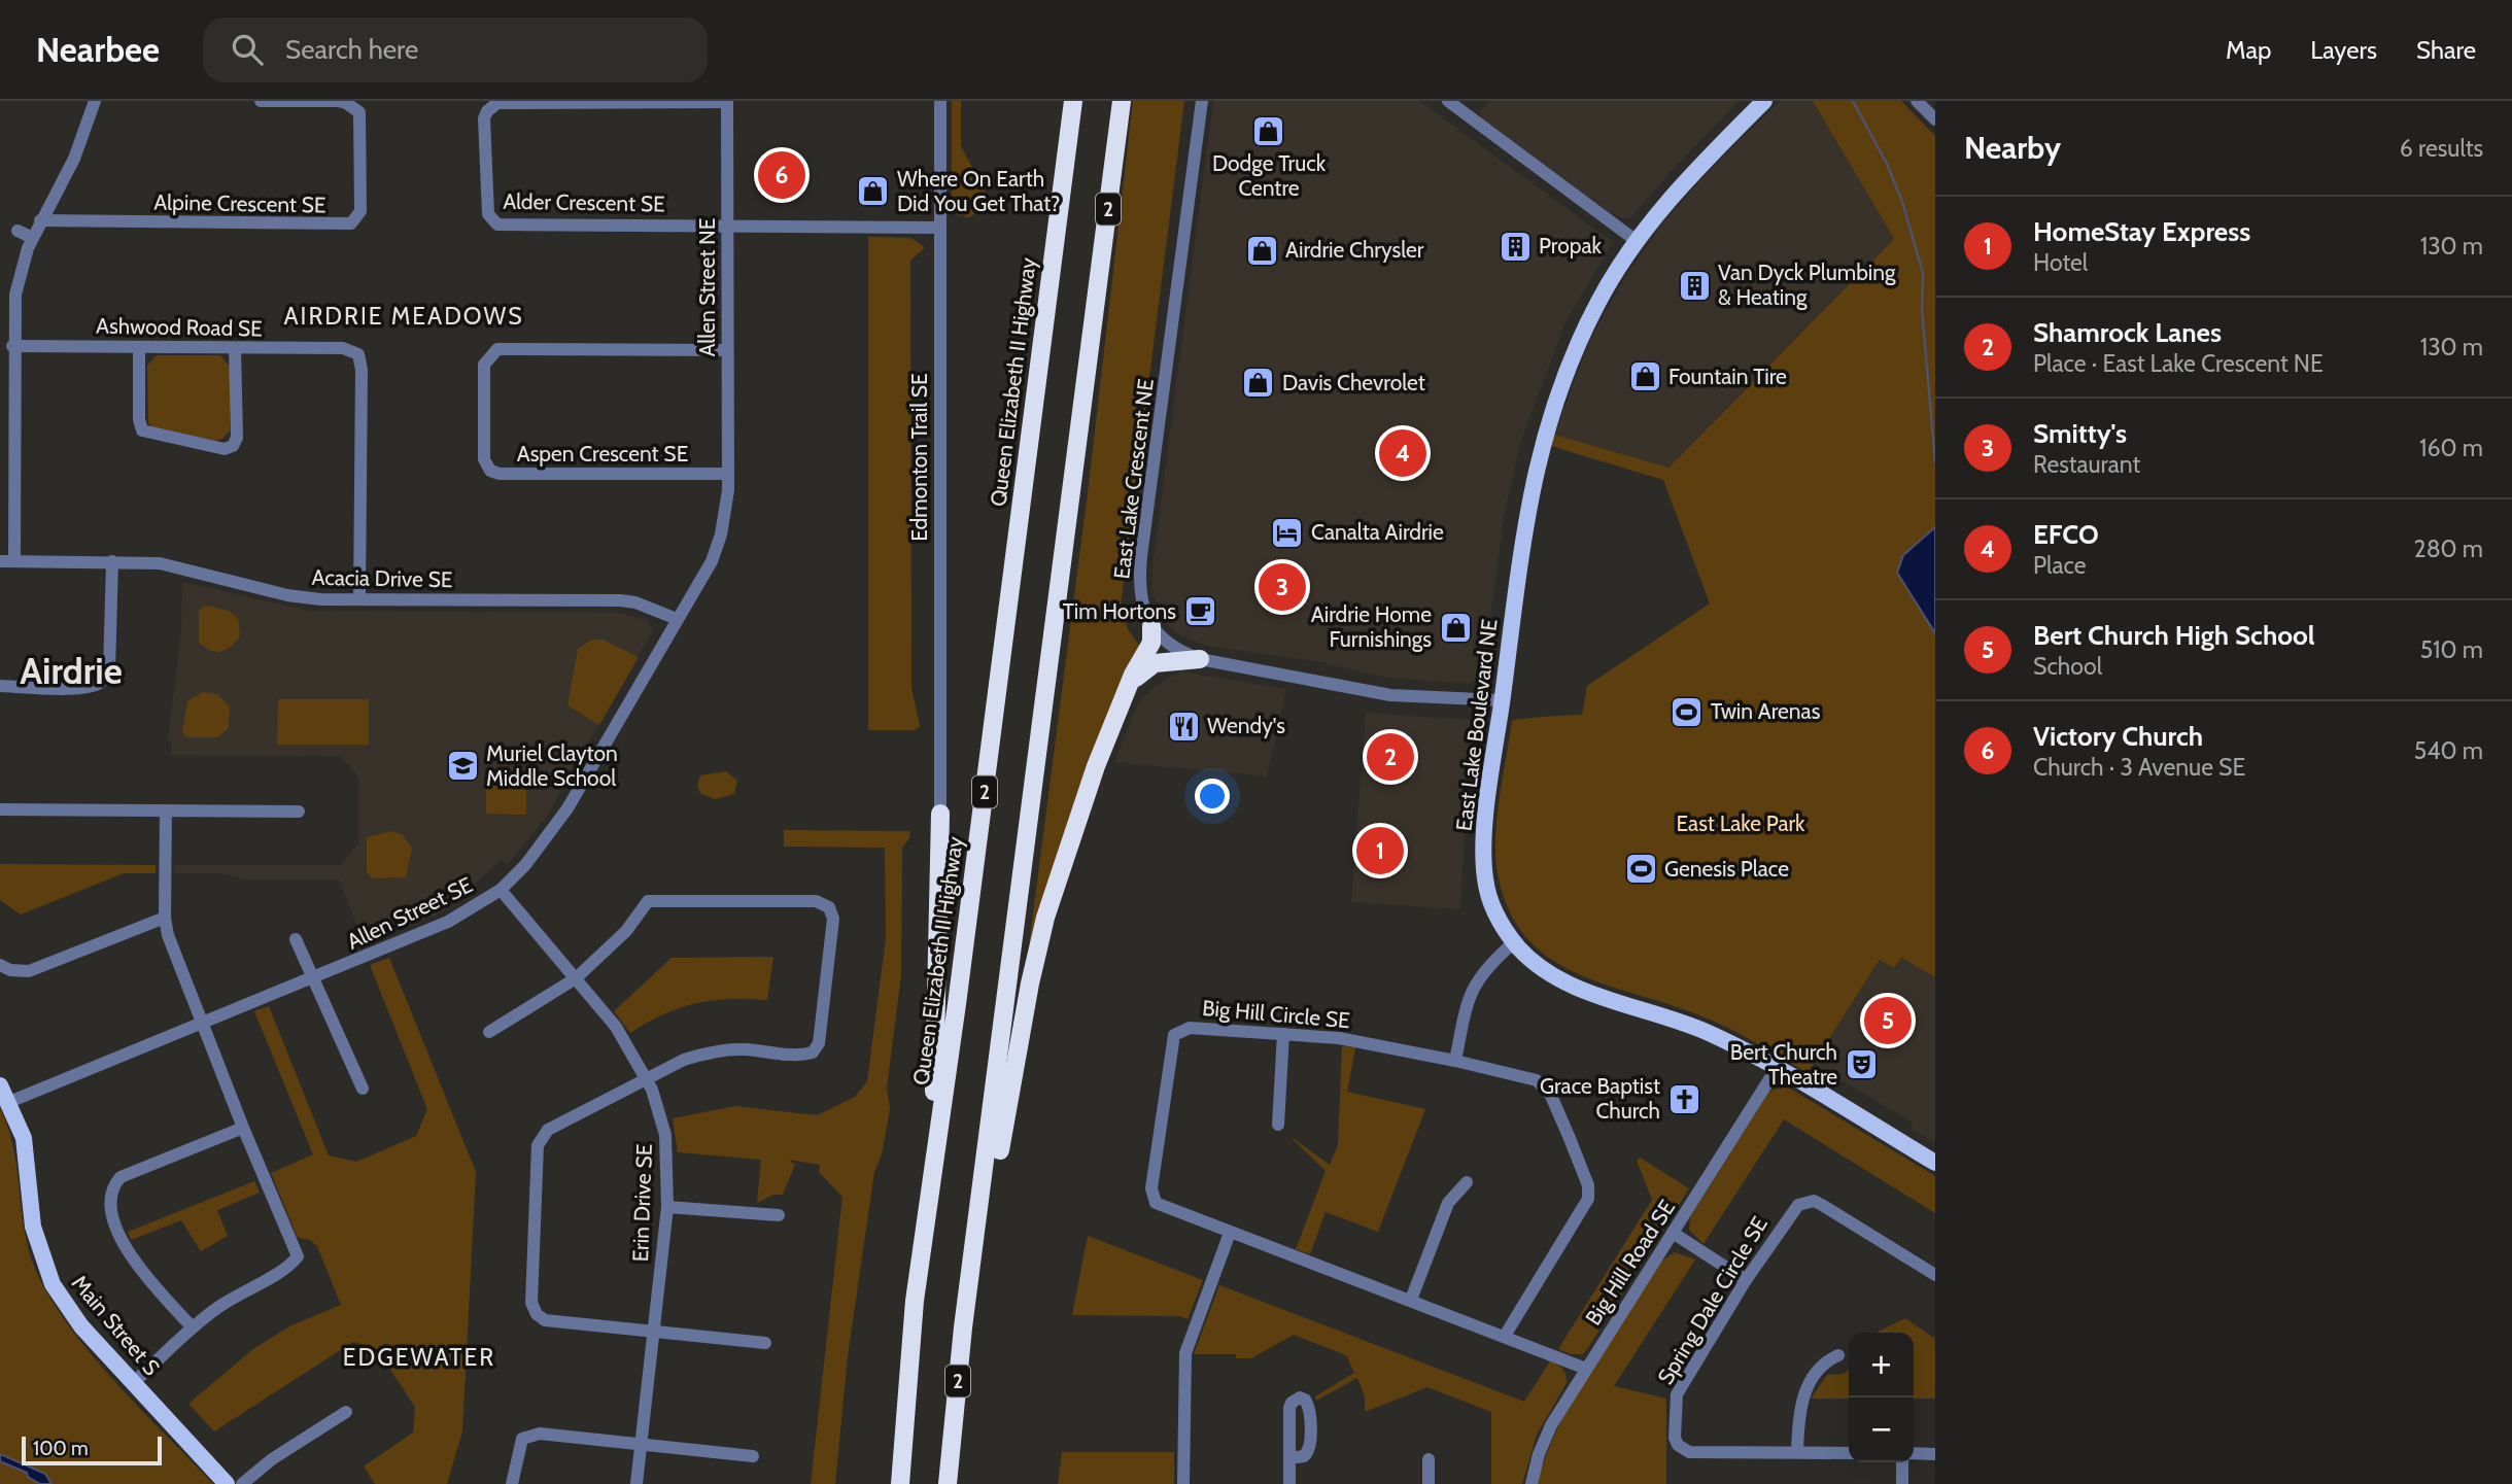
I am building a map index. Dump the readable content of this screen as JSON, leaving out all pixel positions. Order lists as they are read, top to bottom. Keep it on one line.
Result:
{"streets":{"highway":["2","Queen Elizabeth II Highway"],"main road":["East Lake Boulevard NE","Main Street S"],"street":["Alder Crescent SE","Alpine Crescent SE","Allen Street NE","Ashwood Road SE","Aspen Crescent SE","Edmonton Trail SE","East Lake Crescent NE","Acacia Drive SE","Allen Street SE","Big Hill Circle SE","Erin Drive SE","Big Hill Road SE","Spring Dale Circle SE"]},"crossings":[["Alder Crescent SE","Allen Street NE"],["Allen Street NE","Aspen Crescent SE"],["Allen Street NE","Allen Street SE"],["Ashwood Road SE","Acacia Drive SE"],["Aspen Crescent SE","Allen Street SE"],["Acacia Drive SE","Allen Street SE"],["East Lake Boulevard NE","Big Hill Road SE"],["Allen Street SE","Erin Drive SE"],["Allen Street SE","Main Street S"],["Big Hill Circle SE","Big Hill Road SE"]],"districts":["AIRDRIE MEADOWS","Airdrie","EDGEWATER"],"parks":["East Lake Park"],"places":{"shop":["Dodge Truck Centre","Where On Earth Did You Get That?","Airdrie Chrysler","Fountain Tire","Davis Chevrolet","Airdrie Home Furnishings"],"building":["Propak","Van Dyck Plumbing & Heating"],"hotel":["Canalta Airdrie"],"cafe":["Tim Hortons"],"sports":["Twin Arenas","Genesis Place"],"restaurant":["Wendy's"],"school or university":["Muriel Clayton Middle School"],"theatre":["Bert Church Theatre"],"church":["Grace Baptist Church"]},"scale_bar":"100 m","page":{"header":"Nearbee","search":"Search here","nav":["Map","Layers","Share"],"heading":["Nearby","6 results"],"pins":["6","4","3","2","1","5"],"list":[{"mark":"1","name":"HomeStay Express","note":"Hotel","value":"130 m"},{"mark":"2","name":"Shamrock Lanes","note":"Place · East Lake Crescent NE","value":"130 m"},{"mark":"3","name":"Smitty's","note":"Restaurant","value":"160 m"},{"mark":"4","name":"EFCO","note":"Place","value":"280 m"},{"mark":"5","name":"Bert Church High School","note":"School","value":"510 m"},{"mark":"6","name":"Victory Church","note":"Church · 3 Avenue SE","value":"540 m"}],"map_buttons":["+","−"],"scale":"100 m"}}
